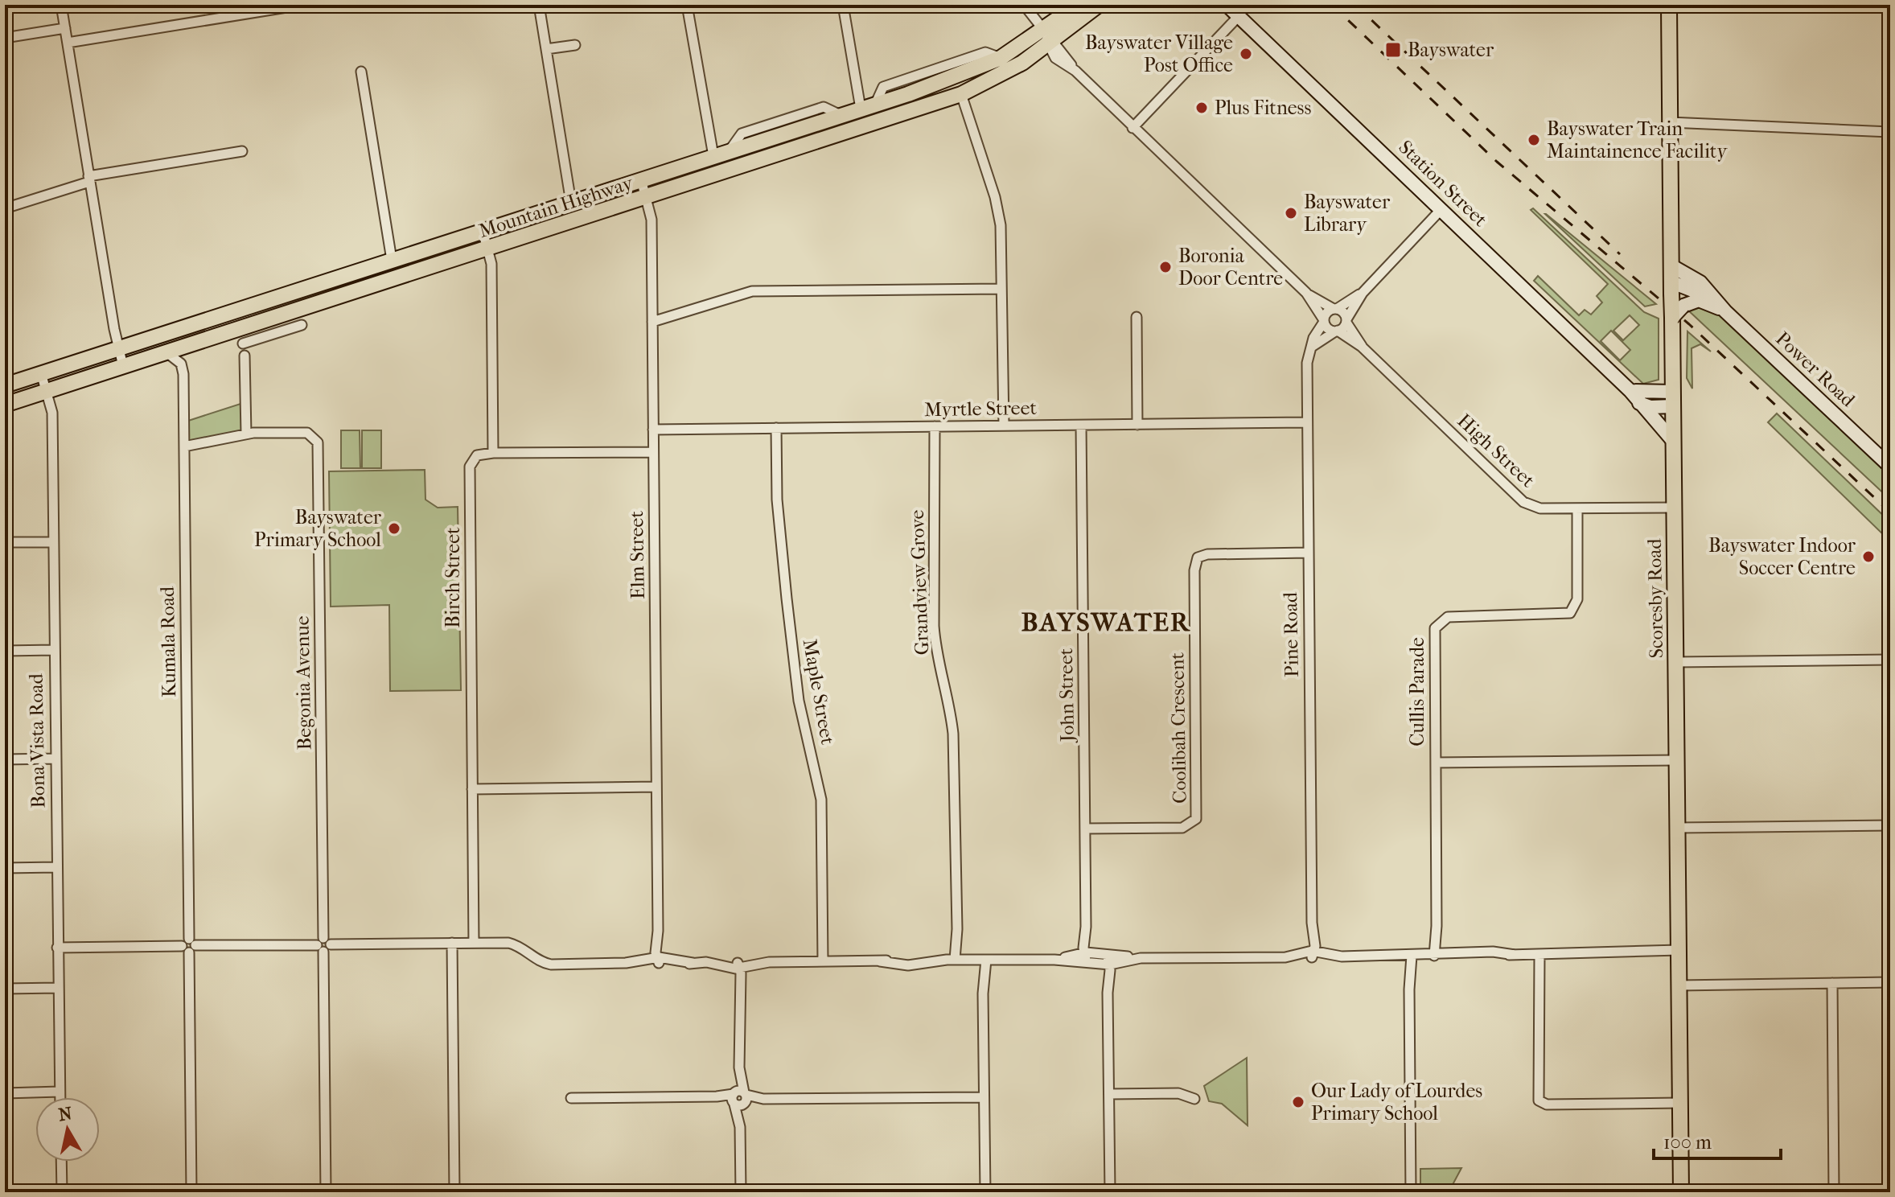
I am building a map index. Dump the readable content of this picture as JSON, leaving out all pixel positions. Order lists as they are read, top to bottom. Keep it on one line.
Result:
{"streets":{"main road":["Station Street","Mountain Highway","Power Road","Scoresby Road"],"street":["Myrtle Street","High Street","Elm Street","Birch Street","Grandview Grove","Pine Road","Kumala Road","Begonia Avenue","Maple Street","Cullis Parade","John Street","Coolibah Crescent","Bona Vista Road"]},"crossings":[["Station Street","Scoresby Road"],["Mountain Highway","Elm Street"],["Mountain Highway","Kumala Road"],["Mountain Highway","Bona Vista Road"],["Power Road","Scoresby Road"],["Myrtle Street","Elm Street"],["Myrtle Street","Grandview Grove"],["Myrtle Street","Pine Road"],["Myrtle Street","Maple Street"],["Myrtle Street","John Street"],["High Street","Scoresby Road"],["High Street","Pine Road"],["High Street","Cullis Parade"],["Pine Road","Coolibah Crescent"],["John Street","Coolibah Crescent"]],"districts":["BAYSWATER"],"places":{"transit":["Bayswater"],"other":["Bayswater Village Post Office","Plus Fitness","Bayswater Train Maintainence Facility","Bayswater Library","Boronia Door Centre","Bayswater Primary School","Bayswater Indoor Soccer Centre","Our Lady of Lourdes Primary School"]},"scale_bar":"100 m","north":"top"}
